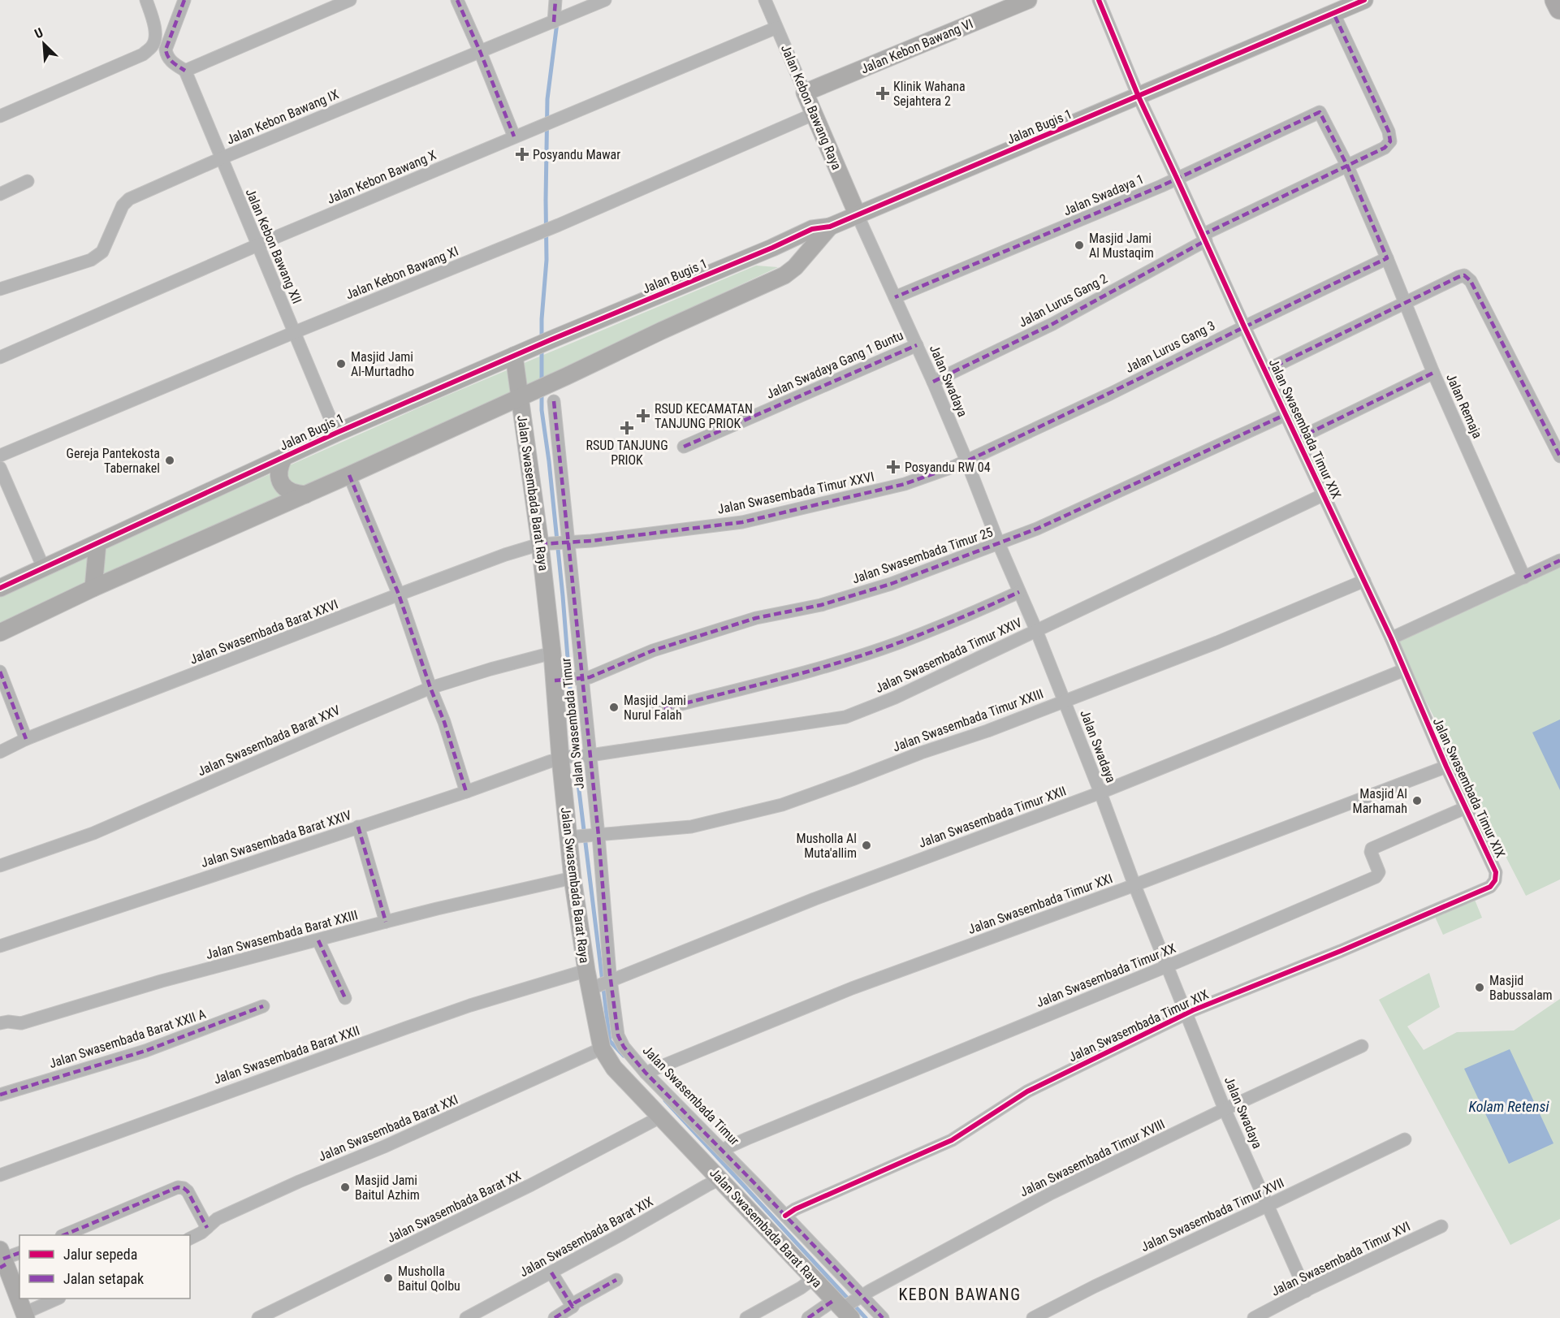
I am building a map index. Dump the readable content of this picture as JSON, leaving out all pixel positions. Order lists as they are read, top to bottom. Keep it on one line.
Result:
{"streets":{"street":["Jalan Kebon Bawang VI","Jalan Kebon Bawang Raya","Jalan Kebon Bawang IX","Jalan Bugis 1","Jalan Kebon Bawang X","Jalan Swadaya 1","Jalan Kebon Bawang XII","Jalan Kebon Bawang XI","Jalan Lurus Gang 2","Jalan Lurus Gang 3","Jalan Swadaya Gang 1 Buntu","Jalan Swadaya","Jalan Remaja","Jalan Swasembada Timur XIX","Jalan Swasembada Barat Raya","Jalan Swasembada Timur XXVI","Jalan Swasembada Timur 25","Jalan Swasembada Barat XXVI","Jalan Swasembada Timur XXIV","Jalan Swasembada Timur XXIII","Jalan Swasembada Timur","Jalan Swasembada Barat XXV","Jalan Swasembada Timur XXII","Jalan Swasembada Barat XXIV","Jalan Swasembada Timur XXI","Jalan Swasembada Barat XXIII","Jalan Swasembada Timur XX","Jalan Swasembada Barat XXII A","Jalan Swasembada Barat XXII","Jalan Swasembada Barat XXI","Jalan Swasembada Timur XVIII","Jalan Swasembada Barat XX","Jalan Swasembada Timur XVII","Jalan Swasembada Barat XIX","Jalan Swasembada Timur XVI"]},"crossings":[["Jalan Kebon Bawang VI","Jalan Kebon Bawang Raya"],["Jalan Kebon Bawang Raya","Jalan Bugis 1"],["Jalan Kebon Bawang Raya","Jalan Kebon Bawang X"],["Jalan Kebon Bawang Raya","Jalan Kebon Bawang XI"],["Jalan Kebon Bawang Raya","Jalan Swadaya"],["Jalan Kebon Bawang IX","Jalan Kebon Bawang XII"],["Jalan Bugis 1","Jalan Kebon Bawang XII"],["Jalan Bugis 1","Jalan Lurus Gang 2"],["Jalan Bugis 1","Jalan Swadaya"],["Jalan Bugis 1","Jalan Swasembada Timur XIX"],["Jalan Bugis 1","Jalan Swasembada Barat Raya"],["Jalan Kebon Bawang X","Jalan Kebon Bawang XII"],["Jalan Swadaya 1","Jalan Swadaya"],["Jalan Swadaya 1","Jalan Remaja"],["Jalan Swadaya 1","Jalan Swasembada Timur XIX"],["Jalan Kebon Bawang XII","Jalan Kebon Bawang XI"],["Jalan Lurus Gang 2","Jalan Swadaya"],["Jalan Lurus Gang 2","Jalan Remaja"],["Jalan Lurus Gang 2","Jalan Swasembada Timur XIX"],["Jalan Lurus Gang 3","Jalan Swadaya"],["Jalan Lurus Gang 3","Jalan Remaja"],["Jalan Lurus Gang 3","Jalan Swasembada Timur XIX"],["Jalan Lurus Gang 3","Jalan Swasembada Timur XXVI"],["Jalan Swadaya Gang 1 Buntu","Jalan Swadaya"],["Jalan Swadaya","Jalan Swasembada Timur XIX"],["Jalan Swadaya","Jalan Swasembada Timur XXVI"],["Jalan Swadaya","Jalan Swasembada Timur 25"],["Jalan Swadaya","Jalan Swasembada Timur XXIV"],["Jalan Swadaya","Jalan Swasembada Timur XXIII"],["Jalan Swadaya","Jalan Swasembada Timur XXII"],["Jalan Swadaya","Jalan Swasembada Timur XXI"],["Jalan Swadaya","Jalan Swasembada Timur XX"],["Jalan Swadaya","Jalan Swasembada Timur XVIII"],["Jalan Swadaya","Jalan Swasembada Timur XVII"],["Jalan Swadaya","Jalan Swasembada Timur XVI"],["Jalan Swasembada Timur XIX","Jalan Swasembada Timur 25"],["Jalan Swasembada Timur XIX","Jalan Swasembada Timur XXIV"],["Jalan Swasembada Timur XIX","Jalan Swasembada Timur XXIII"],["Jalan Swasembada Timur XIX","Jalan Swasembada Timur"],["Jalan Swasembada Timur XIX","Jalan Swasembada Timur XXII"],["Jalan Swasembada Timur XIX","Jalan Swasembada Timur XXI"],["Jalan Swasembada Timur XIX","Jalan Swasembada Timur XX"],["Jalan Swasembada Barat Raya","Jalan Swasembada Timur XXVI"],["Jalan Swasembada Barat Raya","Jalan Swasembada Timur 25"],["Jalan Swasembada Barat Raya","Jalan Swasembada Barat XXVI"],["Jalan Swasembada Barat Raya","Jalan Swasembada Timur XXIV"],["Jalan Swasembada Barat Raya","Jalan Swasembada Timur XXIII"],["Jalan Swasembada Barat Raya","Jalan Swasembada Timur"],["Jalan Swasembada Barat Raya","Jalan Swasembada Barat XXV"],["Jalan Swasembada Barat Raya","Jalan Swasembada Timur XXII"],["Jalan Swasembada Barat Raya","Jalan Swasembada Barat XXIV"],["Jalan Swasembada Barat Raya","Jalan Swasembada Barat XXIII"],["Jalan Swasembada Barat Raya","Jalan Swasembada Barat XXII"],["Jalan Swasembada Barat Raya","Jalan Swasembada Barat XXI"],["Jalan Swasembada Barat Raya","Jalan Swasembada Timur XVIII"],["Jalan Swasembada Barat Raya","Jalan Swasembada Barat XX"],["Jalan Swasembada Barat Raya","Jalan Swasembada Barat XIX"],["Jalan Swasembada Timur XXVI","Jalan Swasembada Barat XXVI"],["Jalan Swasembada Timur XXVI","Jalan Swasembada Timur"],["Jalan Swasembada Timur 25","Jalan Swasembada Timur"],["Jalan Swasembada Timur XXIV","Jalan Swasembada Timur"],["Jalan Swasembada Timur XXIV","Jalan Swasembada Barat XXIV"],["Jalan Swasembada Timur XXIII","Jalan Swasembada Timur"],["Jalan Swasembada Timur","Jalan Swasembada Timur XXII"],["Jalan Swasembada Timur","Jalan Swasembada Timur XXI"],["Jalan Swasembada Timur","Jalan Swasembada Timur XX"],["Jalan Swasembada Timur","Jalan Swasembada Timur XVIII"]],"districts":["KEBON BAWANG"],"water":["Kolam Retensi"],"places":{"health":["Klinik Wahana Sejahtera 2","Posyandu Mawar","RSUD KECAMATAN TANJUNG PRIOK","RSUD TANJUNG PRIOK","Posyandu RW 04"],"other":["Masjid Jami Al Mustaqim","Masjid Jami Al-Murtadho","Gereja Pantekosta Tabernakel","Masjid Jami Nurul Falah","Masjid Al Marhamah","Musholla Al Muta'allim","Masjid Babussalam","Masjid Jami Baitul Azhim","Musholla Baitul Qolbu"]},"legend":["Jalur sepeda","Jalan setapak"],"north":"top left"}
